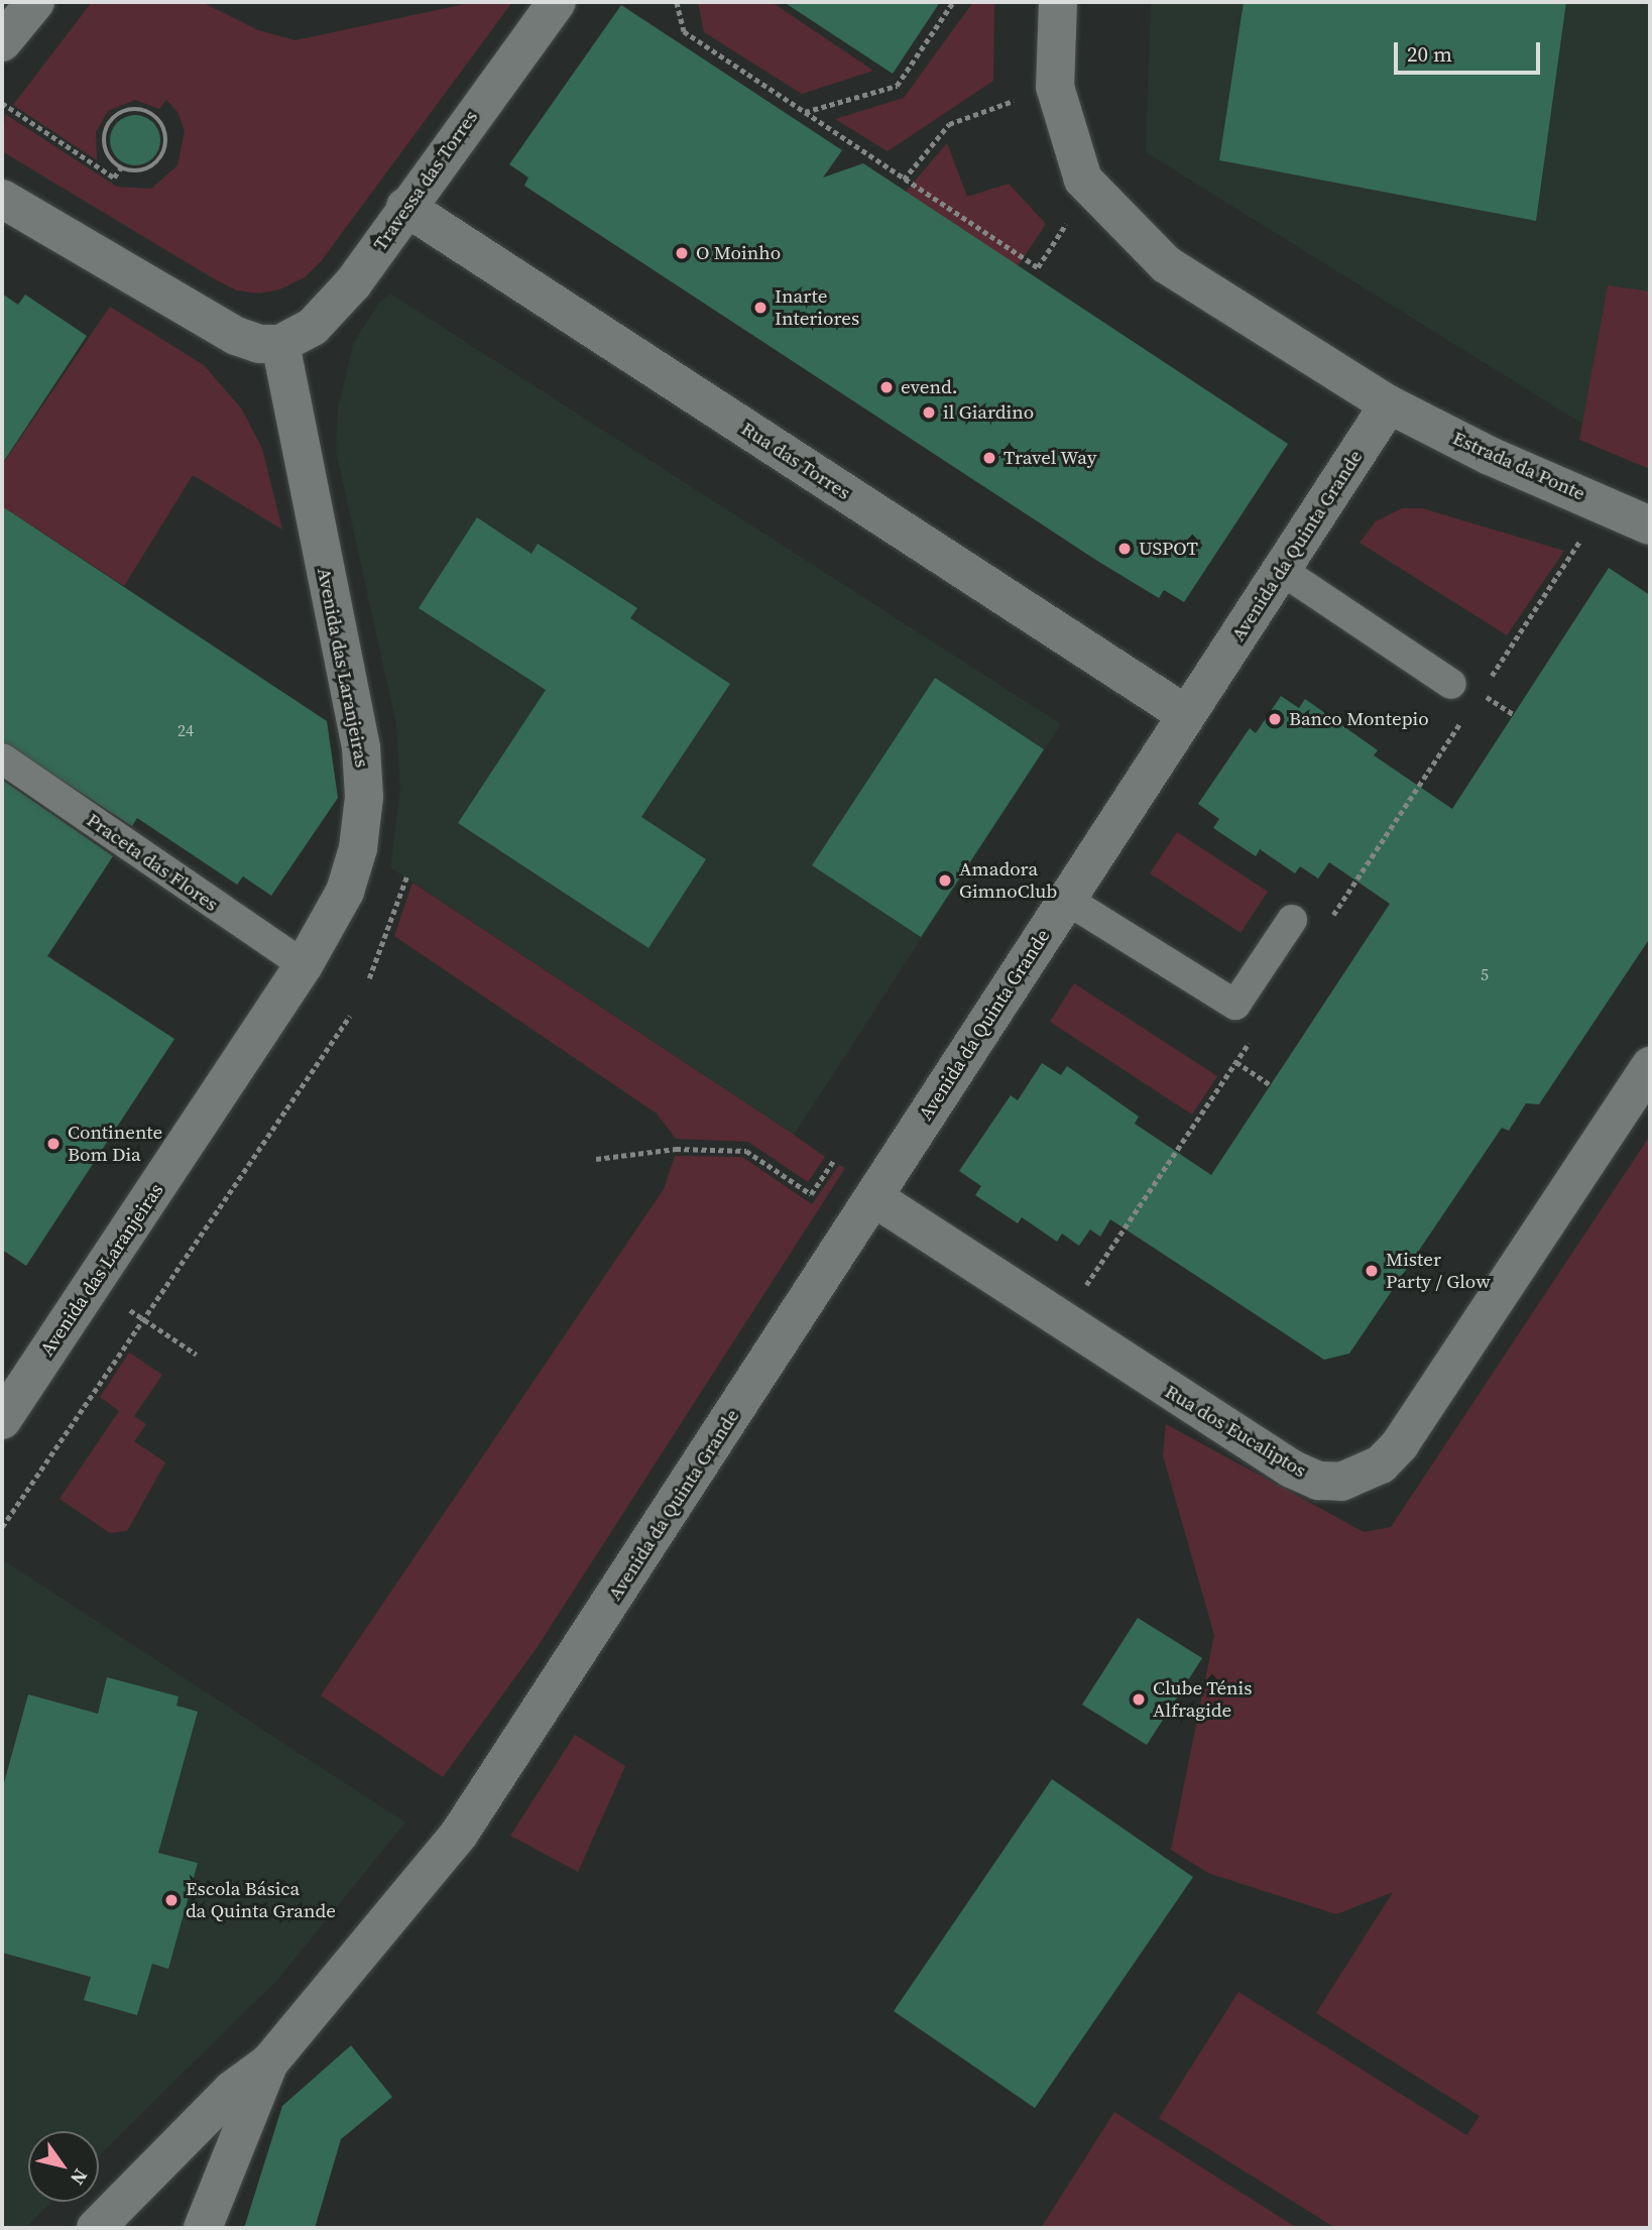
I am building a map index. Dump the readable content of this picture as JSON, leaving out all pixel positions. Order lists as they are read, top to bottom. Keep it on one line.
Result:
{"streets":{"street":["Travessa das Torres","Rua das Torres","Estrada da Ponte","Avenida da Quinta Grande","Avenida das Laranjeiras","Rua dos Eucaliptos"],"lane":["Praceta das Flores"]},"crossings":[["Travessa das Torres","Rua das Torres"],["Travessa das Torres","Avenida das Laranjeiras"],["Rua das Torres","Avenida da Quinta Grande"],["Estrada da Ponte","Avenida da Quinta Grande"],["Avenida da Quinta Grande","Rua dos Eucaliptos"],["Avenida das Laranjeiras","Praceta das Flores"]],"places":["O Moinho","Inarte Interiores","evend.","il Giardino","Travel Way","USPOT","Banco Montepio","Amadora GimnoClub","Continente Bom Dia","Mister Party / Glow","Clube Ténis Alfragide","Escola Básica da Quinta Grande"],"house_numbers":["24","5"],"scale_bar":"20 m","north":"bottom right"}
